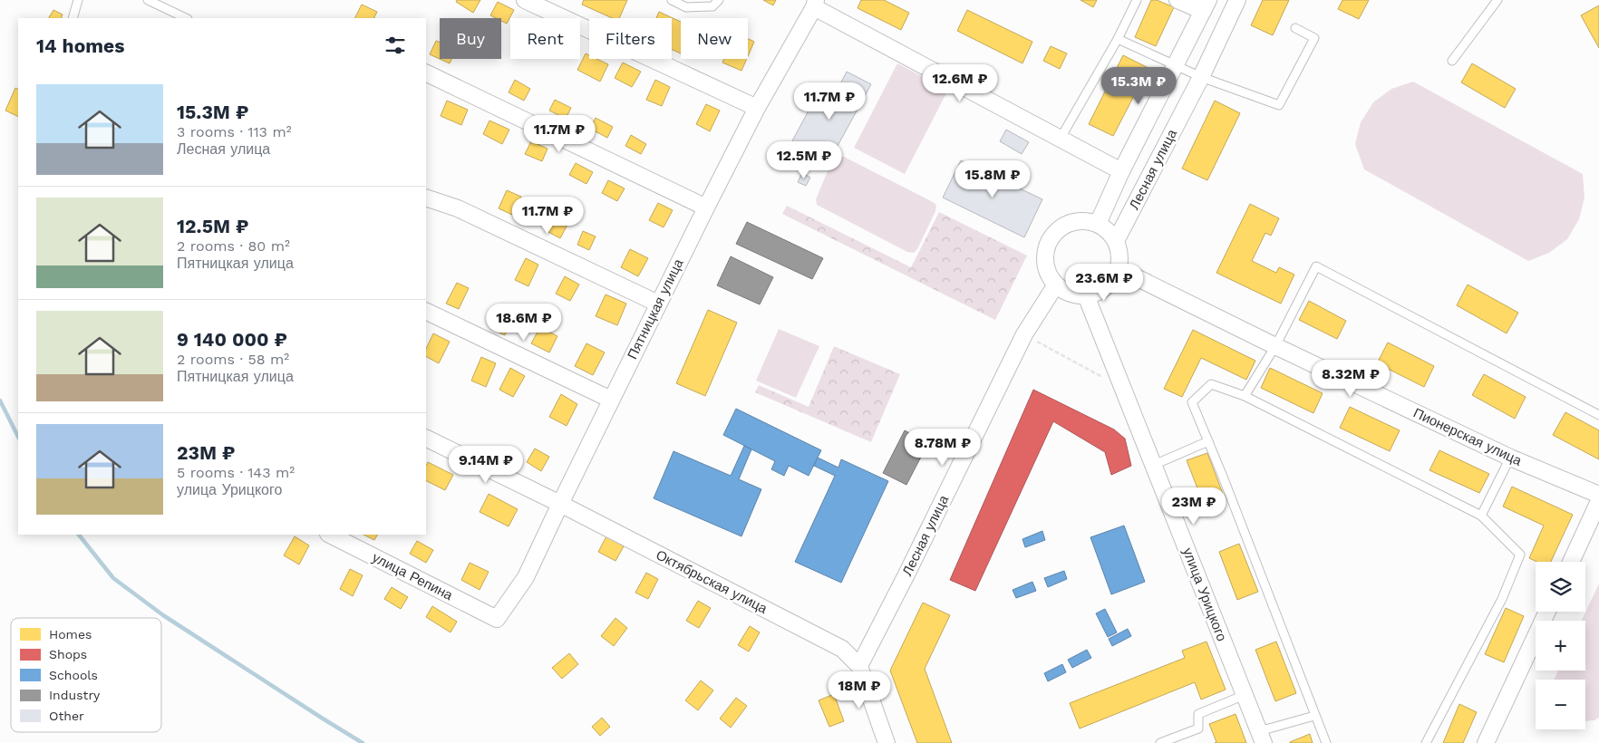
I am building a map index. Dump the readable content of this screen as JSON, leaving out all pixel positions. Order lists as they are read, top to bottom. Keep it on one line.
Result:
{"streets":{"street":["Лесная улица","Пятницкая улица","Пионерская улица","улица Репина","Октябрьская улица","улица Урицкого"]},"crossings":[["Лесная улица","Пионерская улица"],["Лесная улица","Октябрьская улица"],["Лесная улица","улица Урицкого"],["Пятницкая улица","улица Репина"],["Пятницкая улица","Октябрьская улица"],["Пионерская улица","улица Урицкого"]],"legend":["Homes","Shops","Schools","Industry","Other"],"page":{"chip":["Buy","Rent","Filters","New"],"heading":"14 homes","price":["12.6M ₽","15.3M ₽","11.7M ₽","11.7M ₽","12.5M ₽","15.8M ₽","11.7M ₽","23.6M ₽","18.6M ₽","8.32M ₽","8.78M ₽","9.14M ₽","23M ₽","18M ₽"],"list":[{"name":"15.3M ₽","note":"3 rooms · 113 m² · Лесная улица"},{"name":"12.5M ₽","note":"2 rooms · 80 m² · Пятницкая улица"},{"name":"9 140 000 ₽","note":"2 rooms · 58 m² · Пятницкая улица"},{"name":"23M ₽","note":"5 rooms · 143 m² · улица Урицкого"}],"map_buttons":["+","−"]}}
